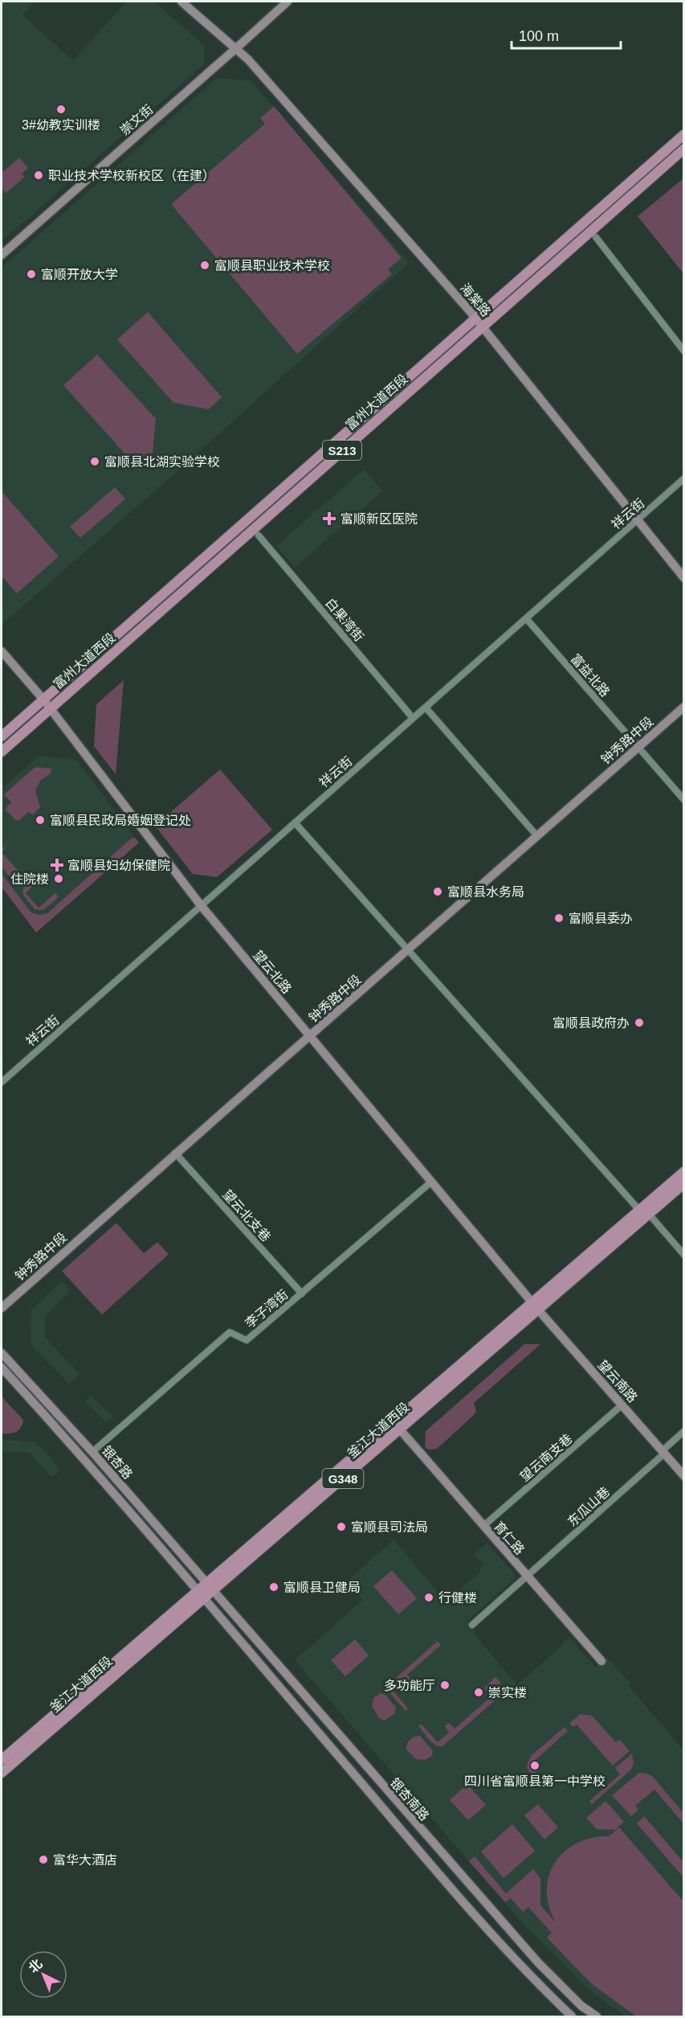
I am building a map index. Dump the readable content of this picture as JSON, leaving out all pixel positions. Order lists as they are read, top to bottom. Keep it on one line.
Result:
{"streets":{"main road":["富州大道西段","S213","釜江大道西段","G348"],"street":["崇文街","海棠路","祥云街","白果湾街","富益北路","钟秀路中段","望云北路","望云北支巷","李子湾街","望云南路","望云南支巷","银杏路","东瓜山巷","育仁路","银杏南路"]},"crossings":[["崇文街","海棠路"],["海棠路","富州大道西段"],["海棠路","祥云街"],["富州大道西段","望云北路"],["祥云街","白果湾街"],["祥云街","富益北路"],["祥云街","望云北路"],["富益北路","钟秀路中段"],["钟秀路中段","望云北路"],["钟秀路中段","望云北支巷"],["望云北路","李子湾街"],["望云北路","望云南路"],["望云北路","釜江大道西段"],["望云北支巷","李子湾街"],["李子湾街","银杏路"],["望云南路","釜江大道西段"],["望云南路","望云南支巷"],["望云南路","东瓜山巷"],["釜江大道西段","银杏路"],["釜江大道西段","育仁路"],["釜江大道西段","银杏南路"],["望云南支巷","育仁路"],["银杏路","银杏南路"],["东瓜山巷","育仁路"]],"places":{"other":["3#幼教实训楼","职业技术学校新校区（在建）","富顺县职业技术学校","富顺开放大学","富顺县北湖实验学校","富顺县民政局婚姻登记处","住院楼","富顺县水务局","富顺县委办","富顺县政府办","富顺县司法局","富顺县卫健局","行健楼","多功能厅","崇实楼","四川省富顺县第一中学校","富华大酒店"],"health":["富顺新区医院","富顺县妇幼保健院"]},"scale_bar":"100 m","north":"top left"}
